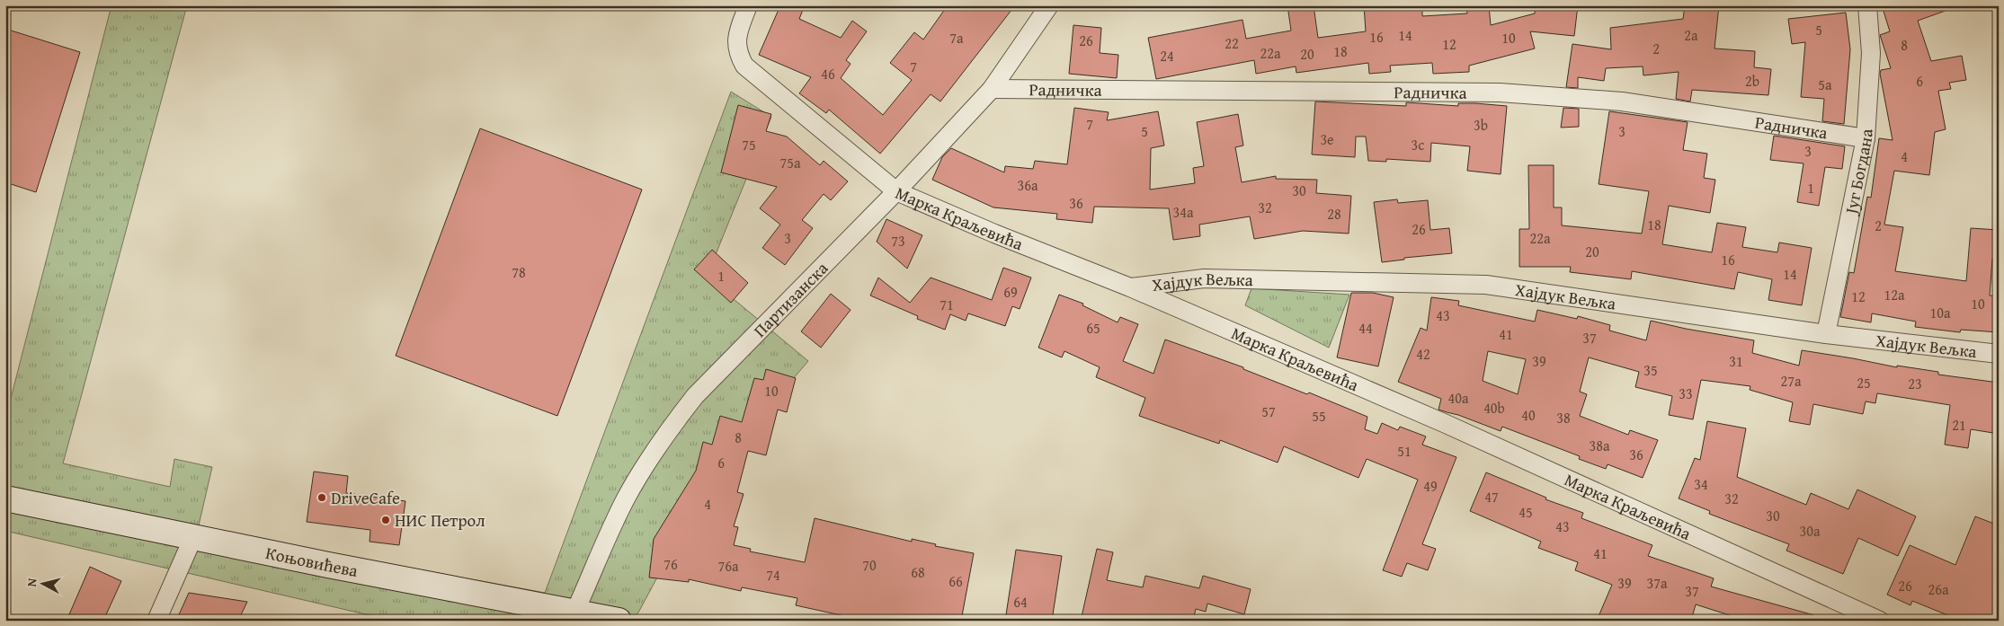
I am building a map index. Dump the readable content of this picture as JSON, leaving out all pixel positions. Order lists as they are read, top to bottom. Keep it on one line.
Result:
{"streets":{"main road":["Коњовићева"],"street":["Радничка","Југ Богдана","Марка Краљевића","Хајдук Вељка","Партизанска"]},"crossings":[["Радничка","Југ Богдана"],["Радничка","Партизанска"],["Југ Богдана","Хајдук Вељка"],["Марка Краљевића","Хајдук Вељка"],["Марка Краљевића","Партизанска"],["Партизанска","Коњовићева"]],"places":["DriveCafe","НИС Петрол"],"house_numbers":["5","14","2a","16","7a","10","26","22","12","8","2","18","22a","20","24","7","46","2b","6","5a","7","3b","5","3","3e","75","3c","3","4","75a","36a","1","30","36","32","34a","28","18","2","26","3","22a","73","20","16","78","14","1","69","12a","12","10","71","10a","43","65","44","41","37","42","39","31","35","27a","25","23","10","33","40a","40b","57","40","55","38","21","8","38a","51","36","6","34","49","47","32","4","45","30","43","30a","41","76","70","76a","68","74","66","39","37a","26","26a","37","64"],"north":"left"}
